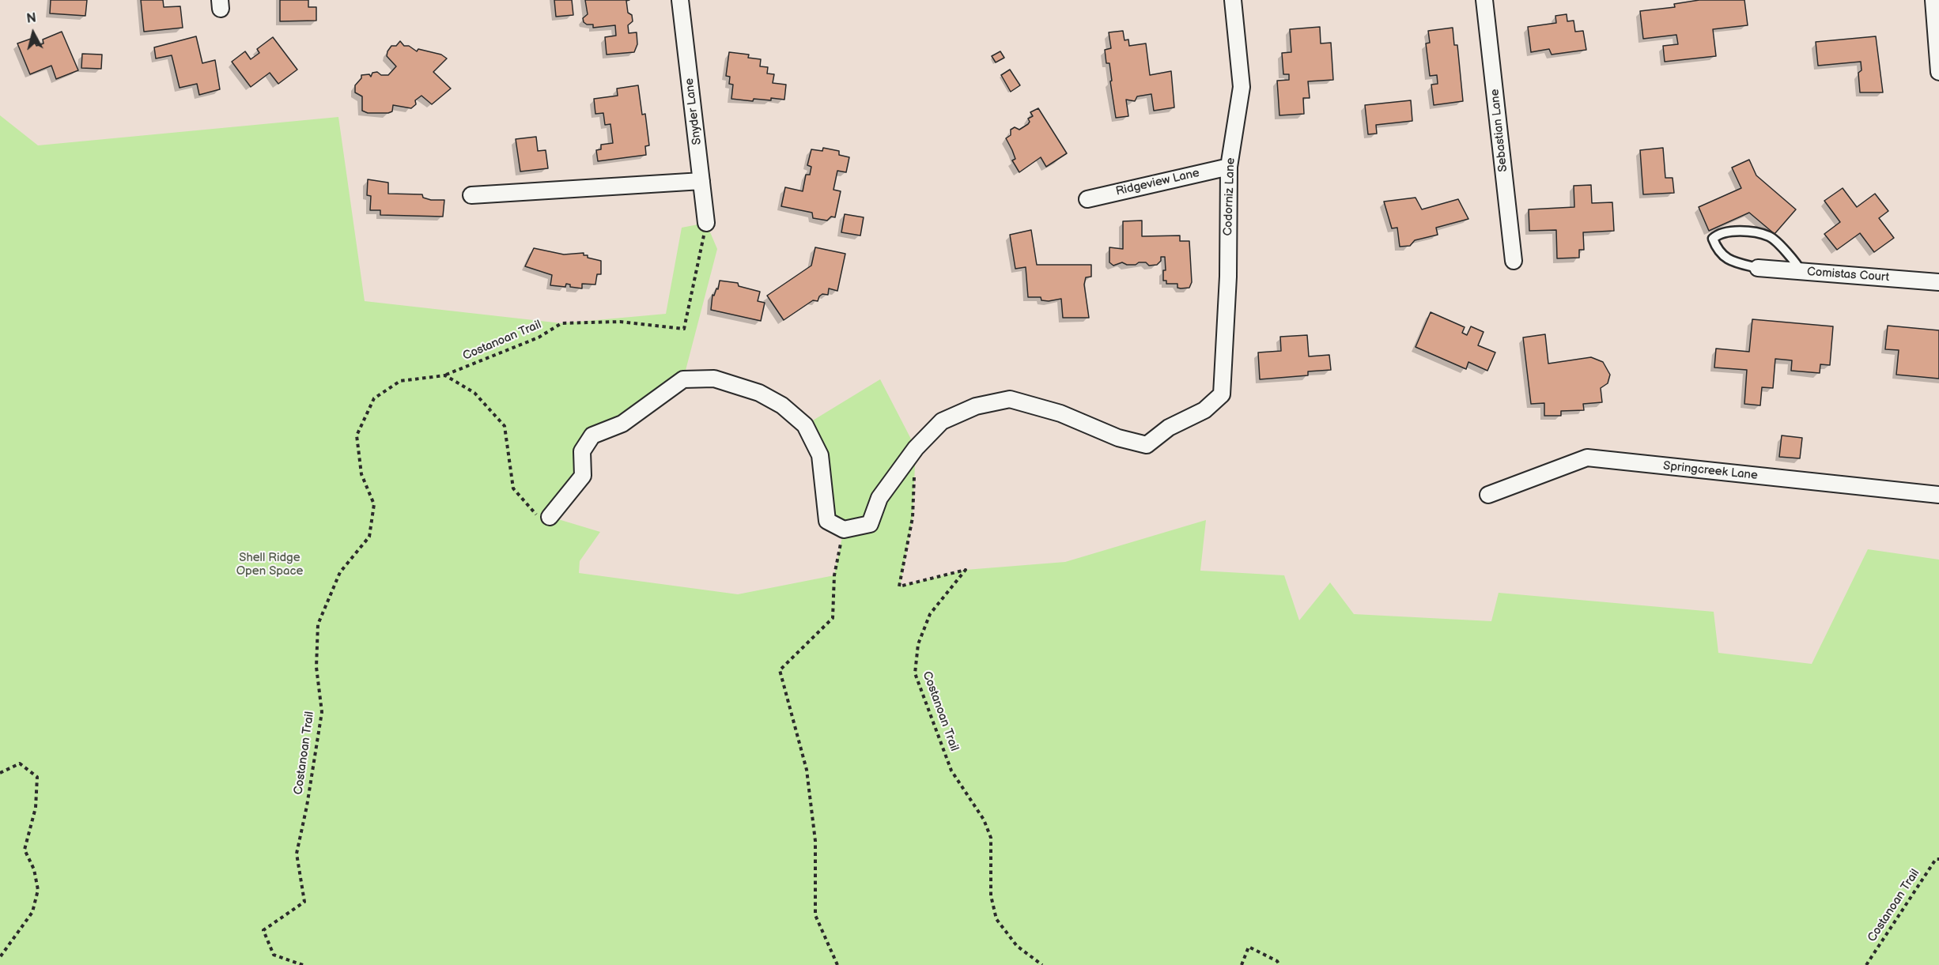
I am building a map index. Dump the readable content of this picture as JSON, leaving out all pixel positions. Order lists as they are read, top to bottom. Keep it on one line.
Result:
{"streets":{"street":["Snyder Lane","Sebastian Lane","Ridgeview Lane","Codorniz Lane","Comistas Court","Springcreek Lane"],"path":["Costanoan Trail"]},"crossings":[["Snyder Lane","Costanoan Trail"],["Ridgeview Lane","Codorniz Lane"]],"parks":["Shell Ridge Open Space"],"north":"top"}
